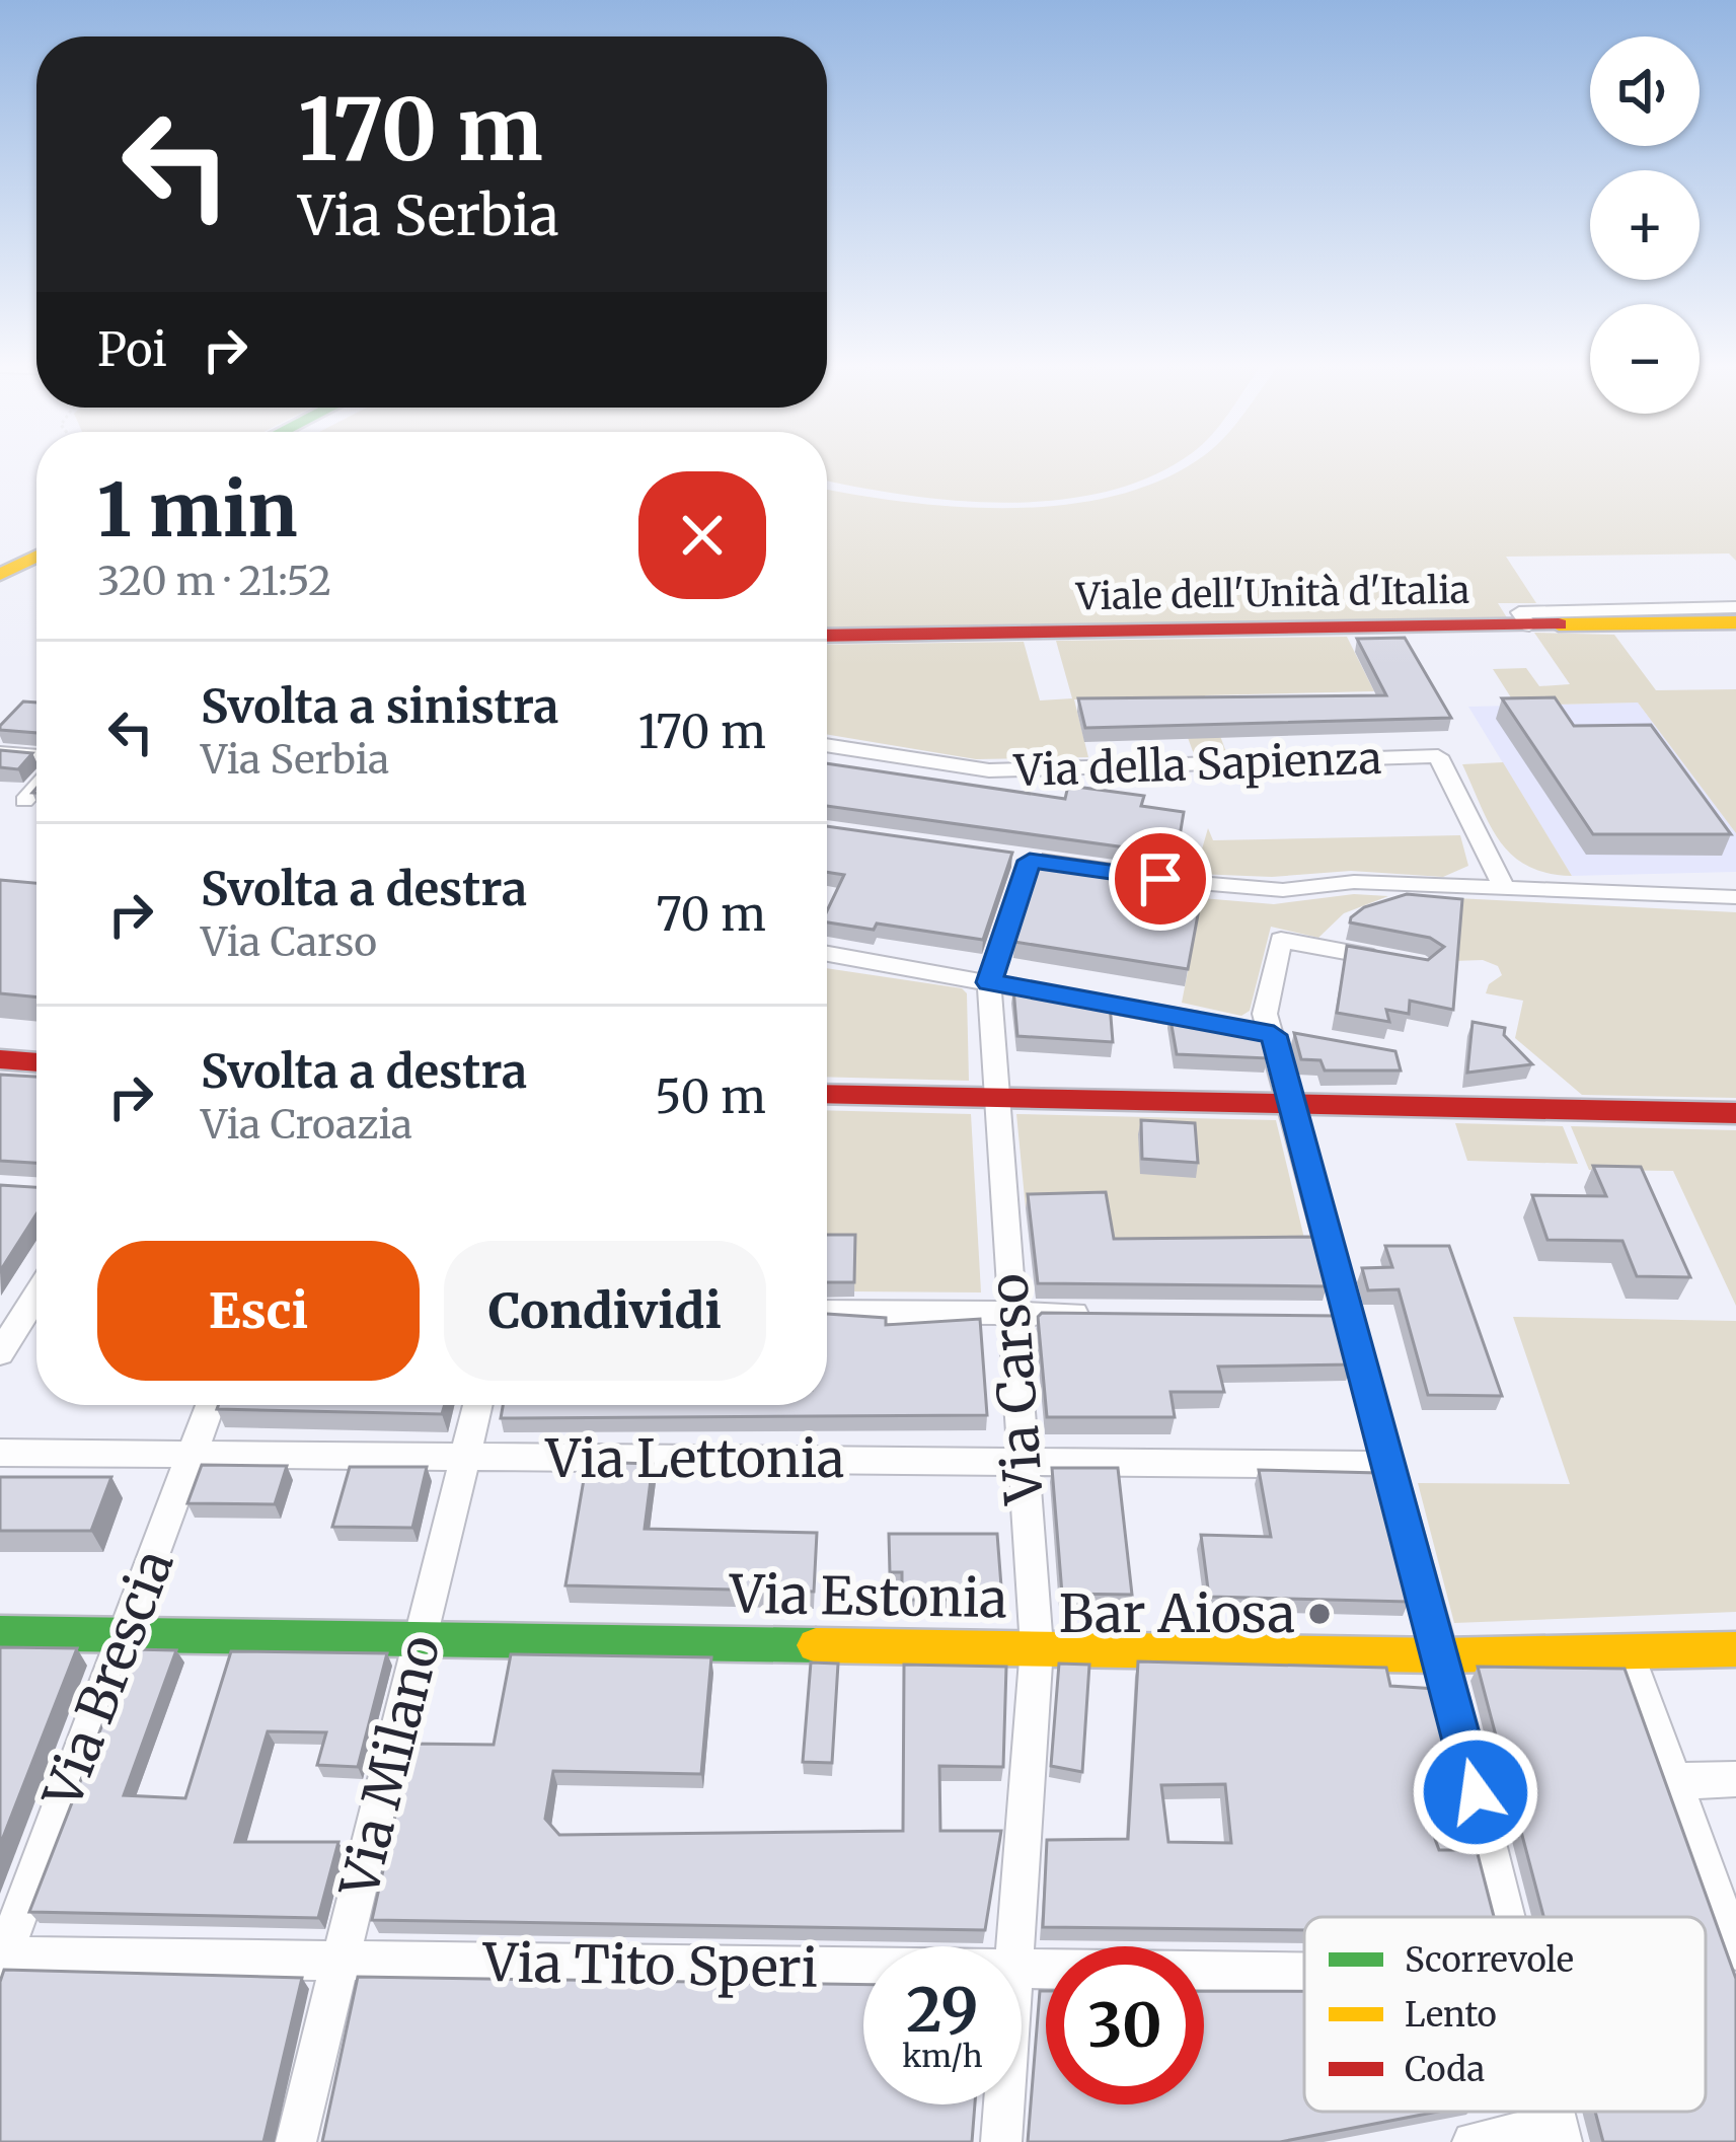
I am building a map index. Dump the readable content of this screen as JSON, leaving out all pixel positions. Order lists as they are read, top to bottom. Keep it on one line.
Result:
{"streets":{"street":["Viale dell'Unità d'Italia","Via della Sapienza","Via Carso","Via Lettonia","Via Estonia","Via Brescia","Via Milano","Via Tito Speri"]},"crossings":[["Via Carso","Via Lettonia"],["Via Carso","Via Estonia"],["Via Lettonia","Via Brescia"],["Via Lettonia","Via Milano"],["Via Estonia","Via Brescia"],["Via Estonia","Via Milano"],["Via Brescia","Via Tito Speri"],["Via Milano","Via Tito Speri"]],"places":["Bar Aiosa"],"legend":["Scorrevole","Lento","Coda"],"page":{"map_buttons":["+","−"],"turn":["170 m","Via Serbia"],"then":"Poi","heading":["1 min","320 m · 21:52"],"list":[{"name":"Svolta a sinistra","note":"Via Serbia","value":"170 m"},{"name":"Svolta a destra","note":"Via Carso","value":"70 m"},{"name":"Svolta a destra","note":"Via Croazia","value":"50 m"}],"buttons":["Esci","Condividi"],"speed":"29 km/h","limit":"30"}}
